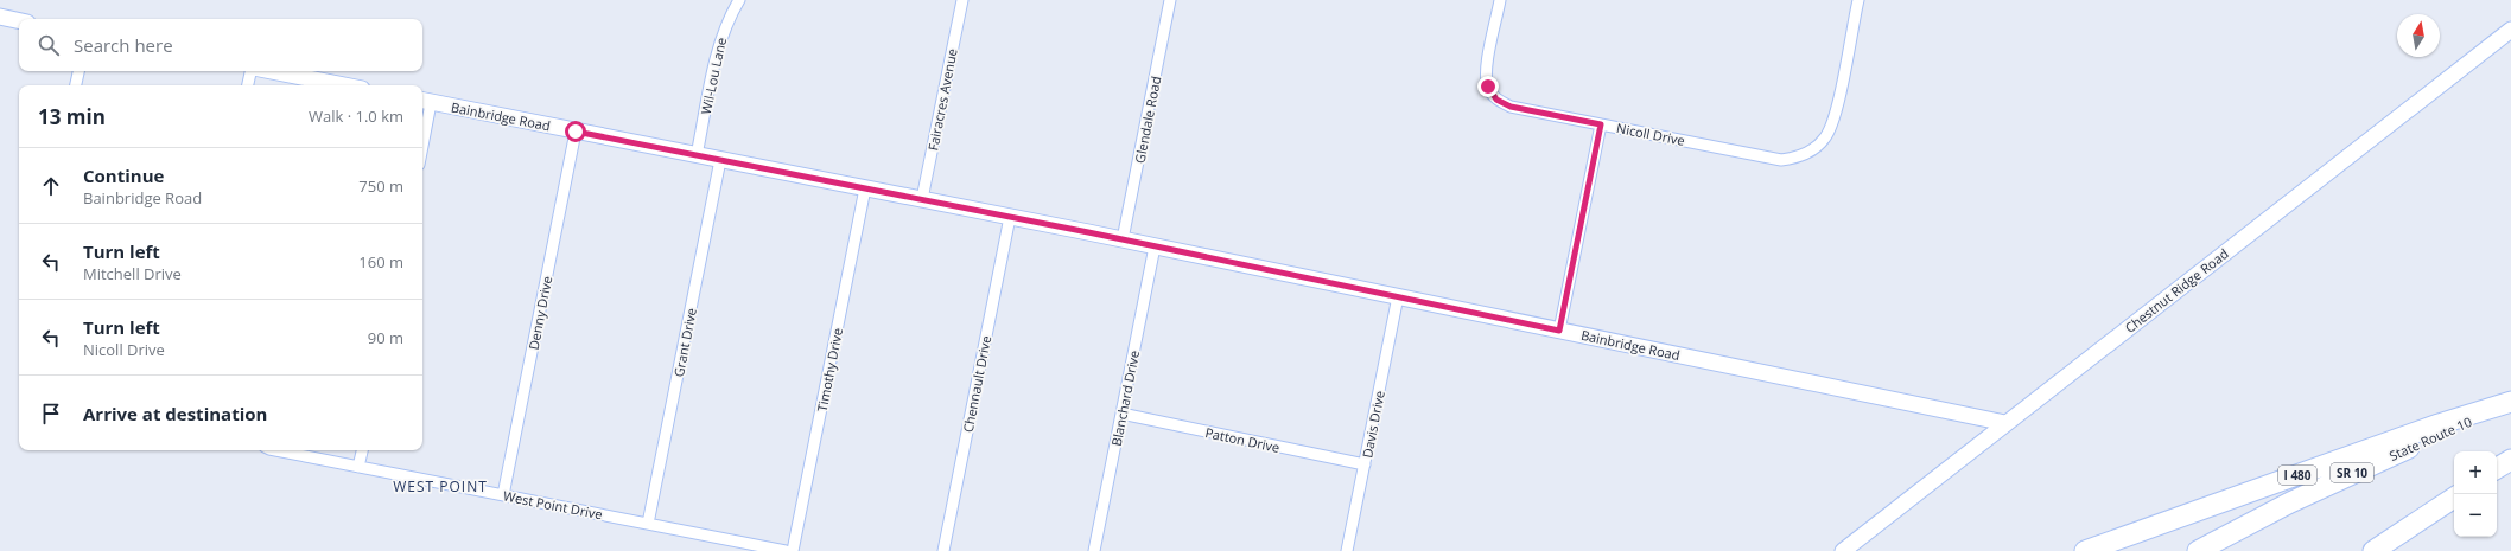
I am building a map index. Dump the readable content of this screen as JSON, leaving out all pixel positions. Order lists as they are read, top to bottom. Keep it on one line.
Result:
{"streets":{"highway":["State Route 10","SR 10","I 480"],"street":["Wil-Lou Lane","Fairacres Avenue","Bainbridge Road","Glendale Road","Nicoll Drive","Chestnut Ridge Road","Denny Drive","Grant Drive","Timothy Drive","Chennault Drive","Blanchard Drive","Davis Drive","Patton Drive","West Point Drive"]},"crossings":[["Wil-Lou Lane","Bainbridge Road"],["Fairacres Avenue","Bainbridge Road"],["Bainbridge Road","Glendale Road"],["Bainbridge Road","Chestnut Ridge Road"],["Bainbridge Road","Denny Drive"],["Bainbridge Road","Grant Drive"],["Bainbridge Road","Timothy Drive"],["Bainbridge Road","Chennault Drive"],["Bainbridge Road","Blanchard Drive"],["Bainbridge Road","Davis Drive"],["Denny Drive","West Point Drive"],["Grant Drive","West Point Drive"],["Blanchard Drive","Patton Drive"],["Davis Drive","Patton Drive"],["State Route 10","I 480"]],"districts":["WEST POINT"],"north":"top","page":{"search":"Search here","heading":["13 min","Walk · 1.0 km"],"list":[["Continue","Bainbridge Road","750 m"],["Turn left","Mitchell Drive","160 m"],["Turn left","Nicoll Drive","90 m"],"Arrive at destination"],"map_buttons":["+","−"]}}
